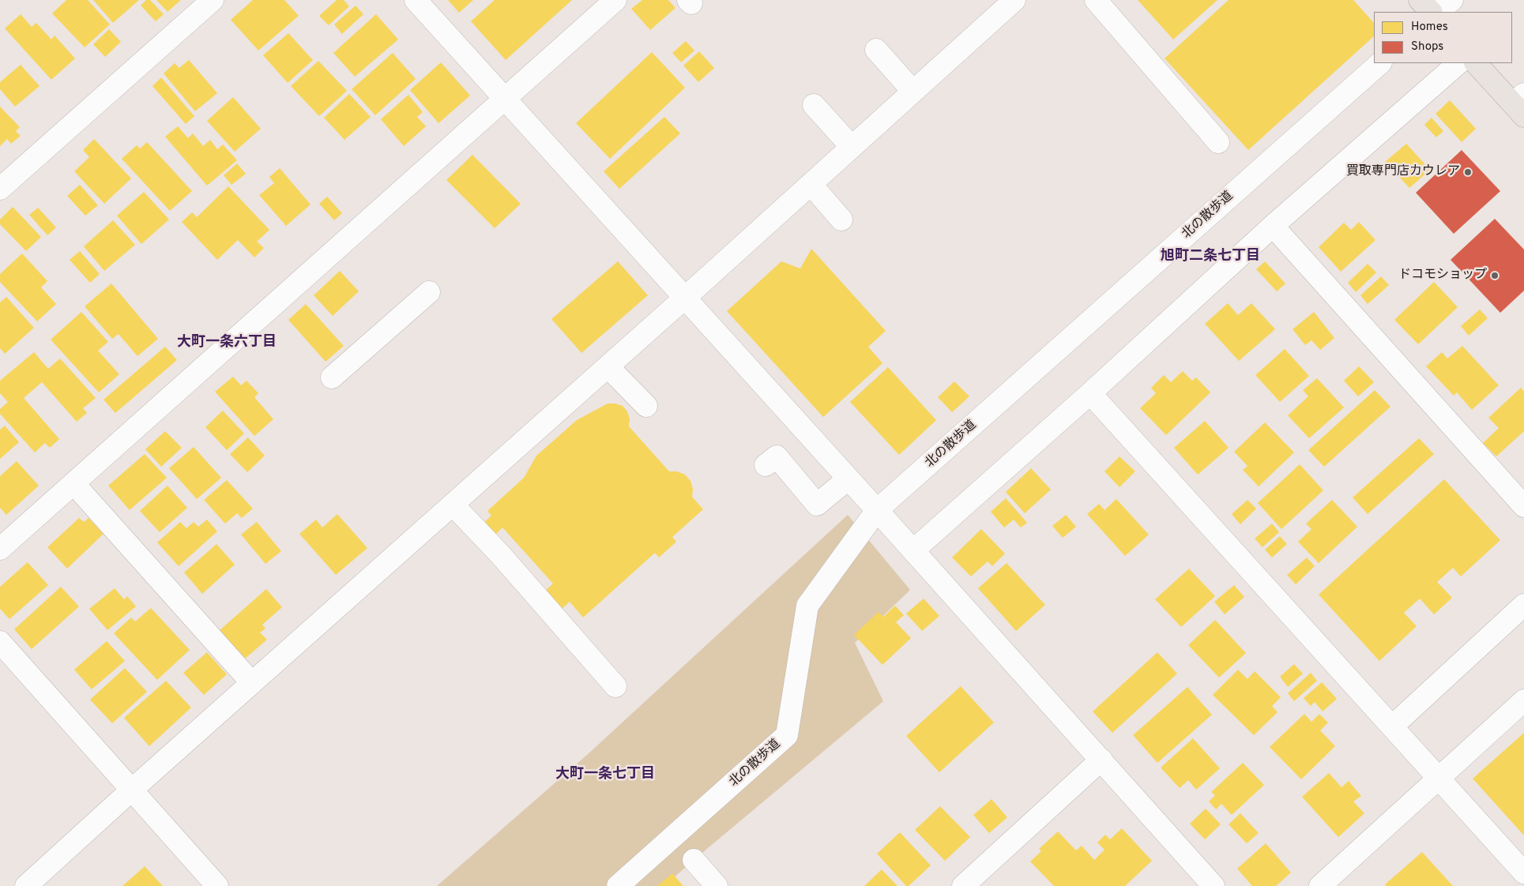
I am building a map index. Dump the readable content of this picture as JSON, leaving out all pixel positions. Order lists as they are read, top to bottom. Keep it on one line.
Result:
{"streets":{"street":["北の散歩道"]},"districts":["旭町二条七丁目","大町一条六丁目","大町一条七丁目"],"places":["買取専門店カウレア","ドコモショップ"],"legend":["Homes","Shops"]}
